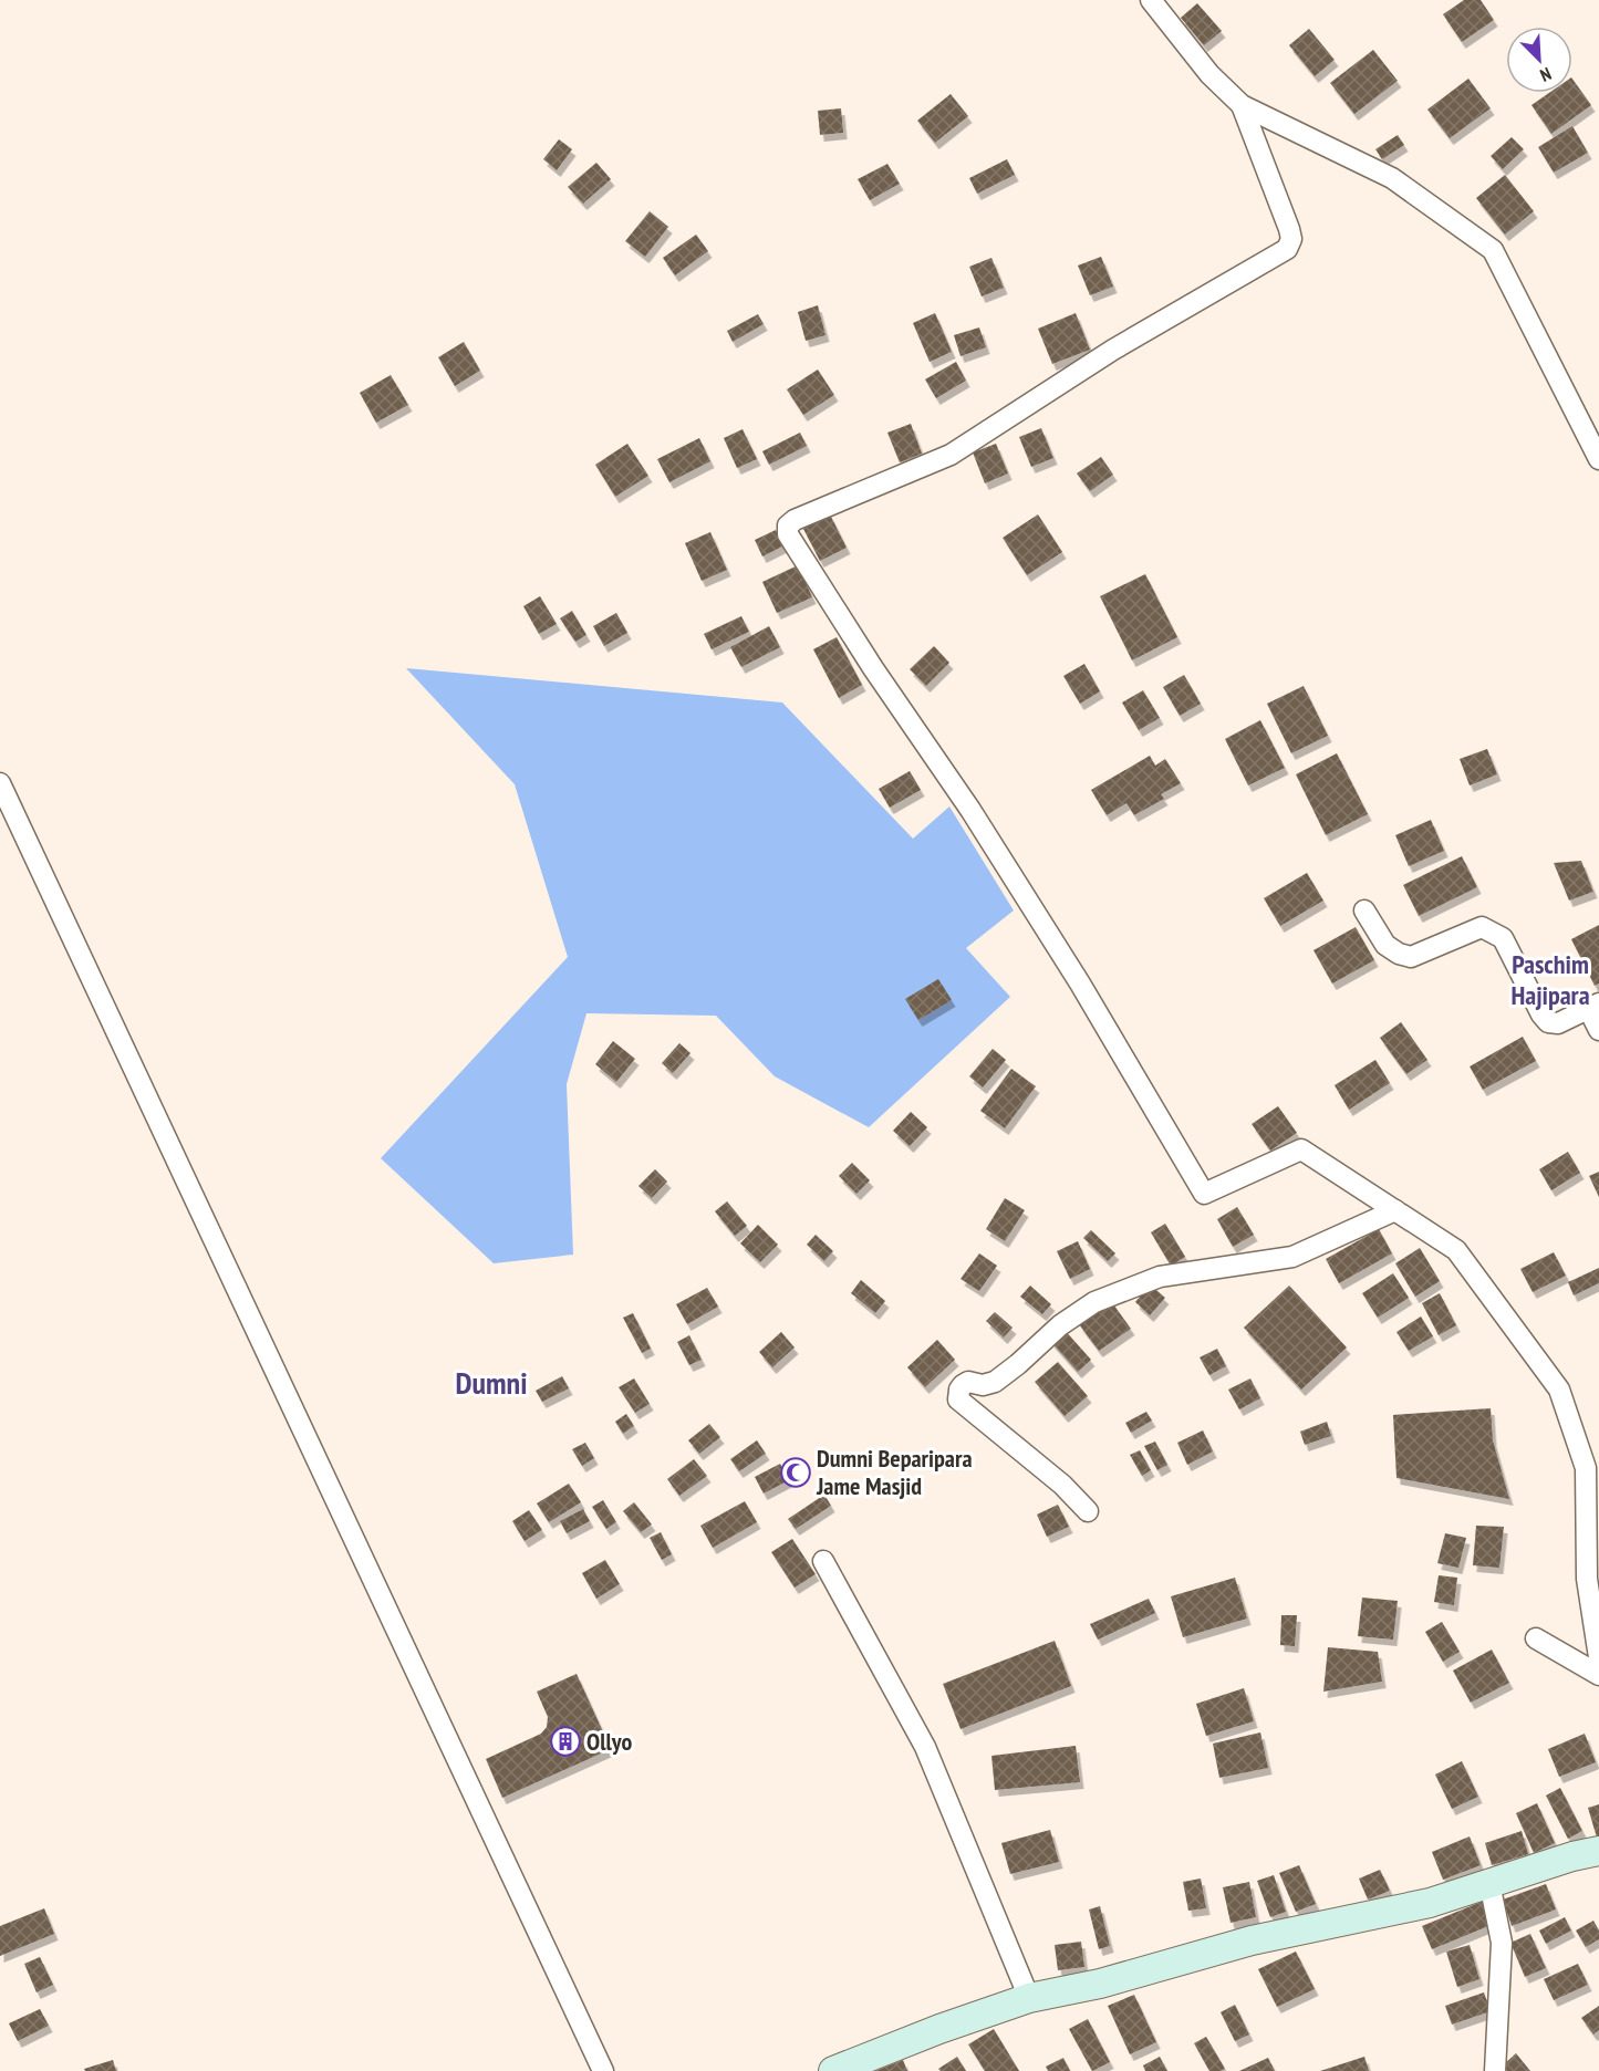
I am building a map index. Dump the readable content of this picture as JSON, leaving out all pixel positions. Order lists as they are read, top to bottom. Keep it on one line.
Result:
{"districts":["Paschim Hajipara","Dumni"],"places":{"mosque":["Dumni Beparipara Jame Masjid"],"building":["Ollyo"]},"north":"bottom right"}
